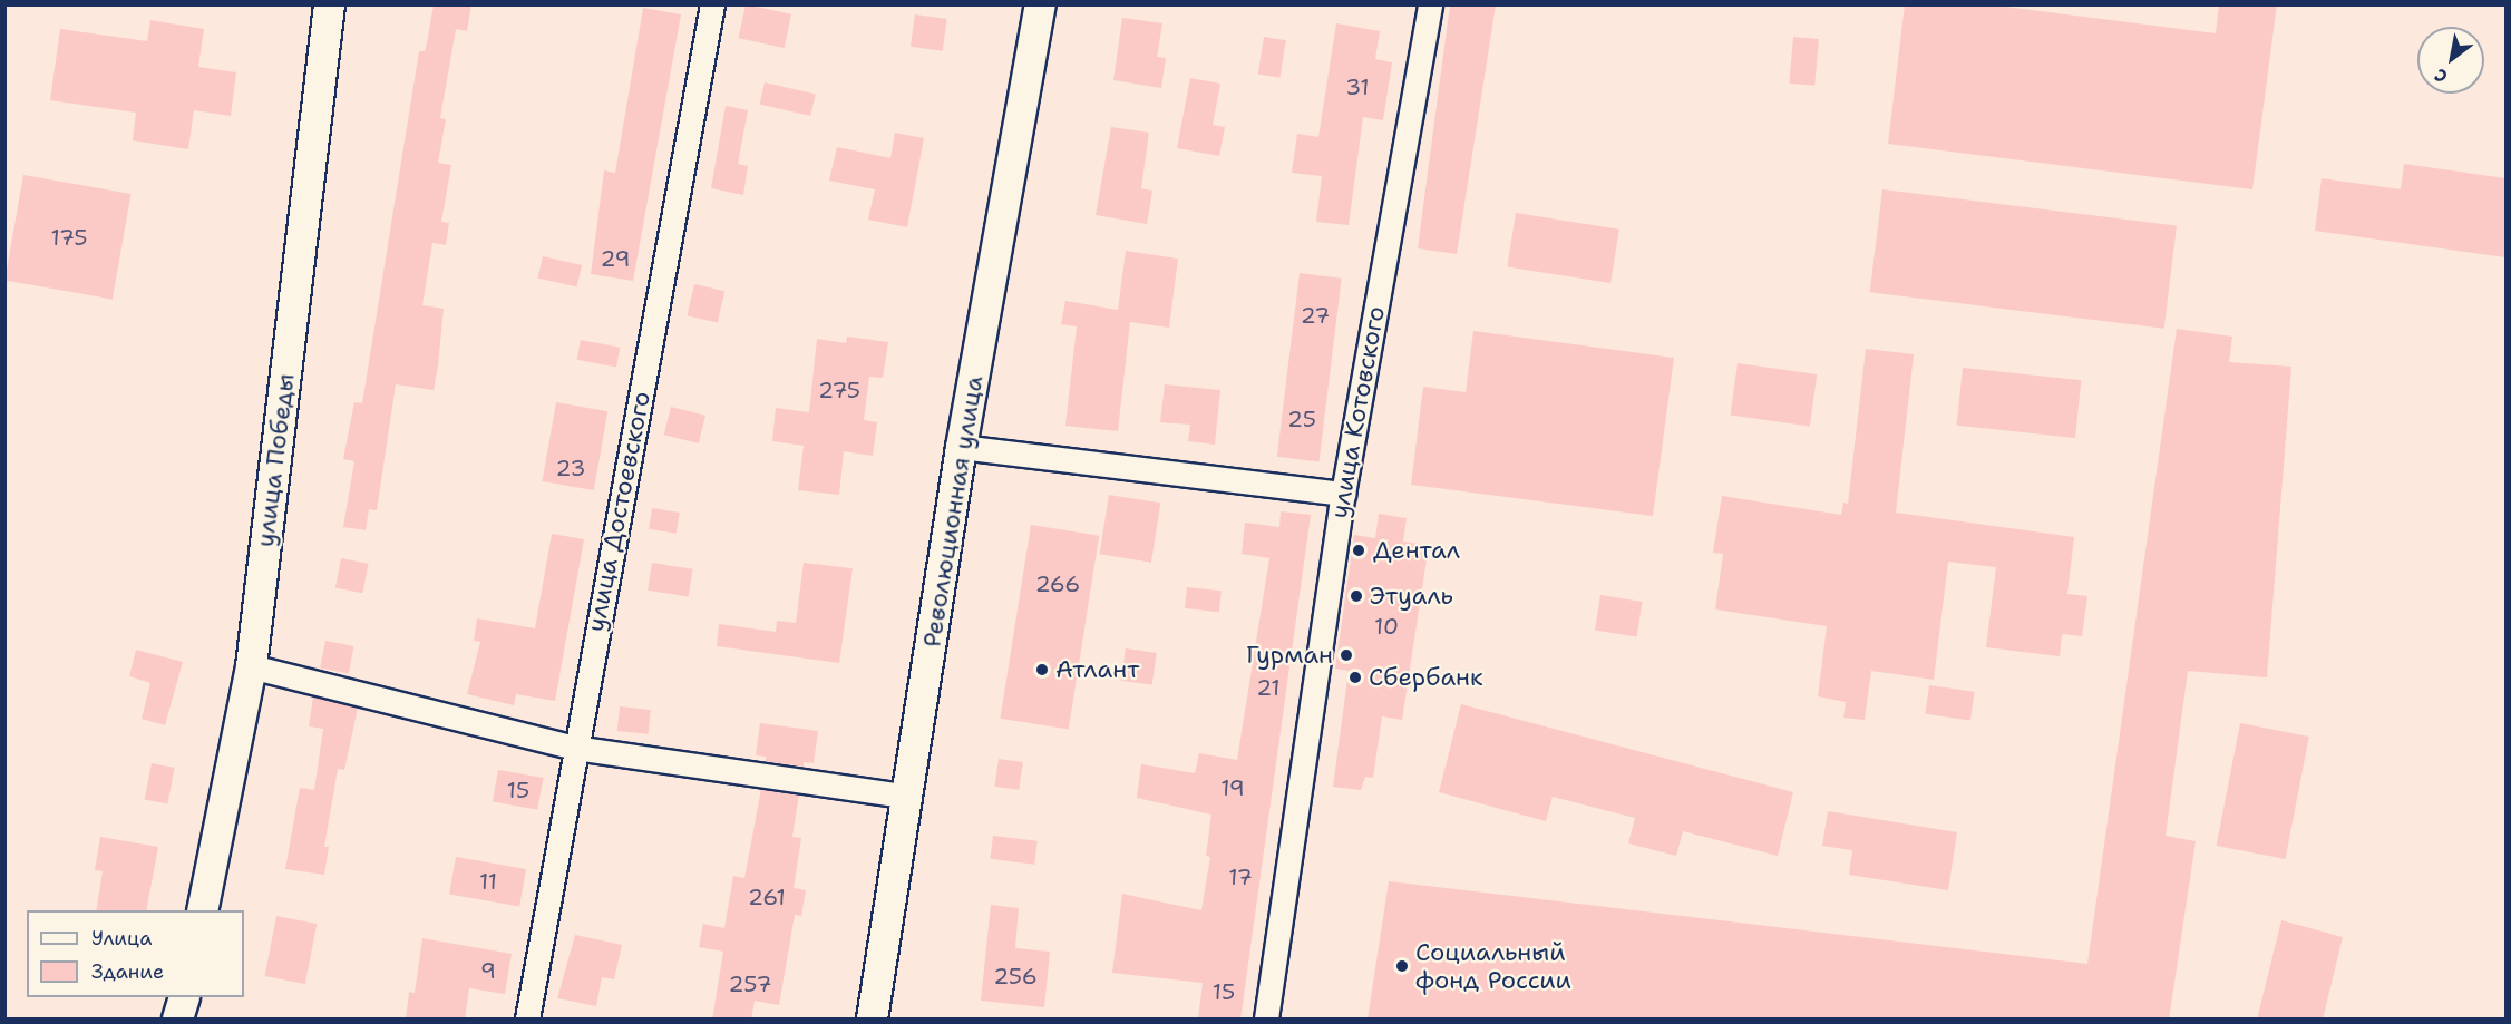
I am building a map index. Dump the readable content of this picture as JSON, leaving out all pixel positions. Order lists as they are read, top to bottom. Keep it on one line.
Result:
{"streets":{"street":["улица Котовского","улица Победы","улица Достоевского","Революционная улица"]},"places":["Дентал","Этуаль","Гурман","Атлант","Сбербанк","Социальный фонд России"],"house_numbers":["31","175","29","27","275","25","23","266","10","21","19","15","17","11","261","9","256","257","15"],"legend":["Улица","Здание"],"north":"bottom left"}
